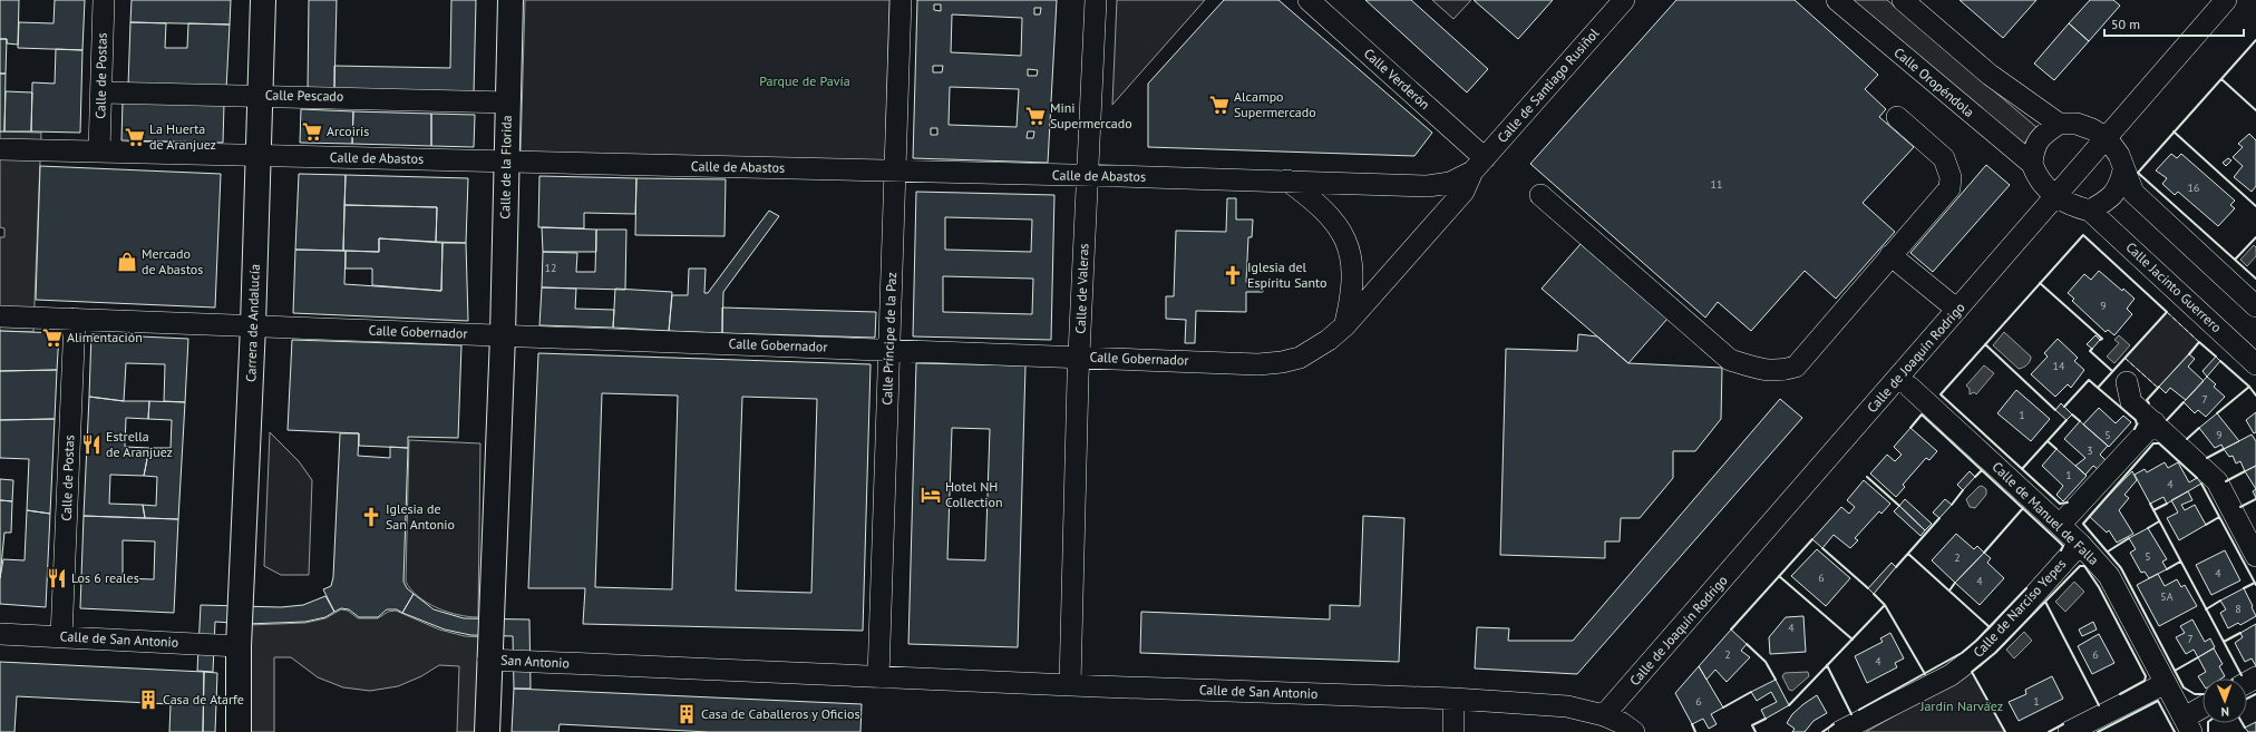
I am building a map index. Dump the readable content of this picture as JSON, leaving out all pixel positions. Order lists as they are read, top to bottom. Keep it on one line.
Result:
{"streets":{"main road":["Calle de la Florida","Carrera de Andalucía","San Antonio"],"street":["Calle de Postas","Calle Verderón","Calle Oropéndola","Calle de Santiago Rusiñol","Calle Pescado","Calle de Abastos","Calle Jacinto Guerrero","Calle de Valeras","Calle Gobernador","Calle Príncipe de la Paz","Calle de Joaquín Rodrigo","Calle de Manuel de Falla","Calle de Narciso Yepes","Calle de San Antonio"]},"crossings":[["Calle de Postas","Calle Pescado"],["Calle de Postas","Calle de Abastos"],["Calle de Postas","Calle Gobernador"],["Calle de Postas","Calle de San Antonio"],["Calle Verderón","Calle de Santiago Rusiñol"],["Calle Verderón","Calle de Abastos"],["Calle Verderón","Calle Gobernador"],["Calle Oropéndola","Calle Jacinto Guerrero"],["Calle Oropéndola","Calle de Joaquín Rodrigo"],["Calle de Santiago Rusiñol","Calle de Abastos"],["Calle de Santiago Rusiñol","Calle Gobernador"],["Calle Pescado","Calle de la Florida"],["Calle Pescado","Carrera de Andalucía"],["Calle de Abastos","Calle de la Florida"],["Calle de Abastos","Calle de Valeras"],["Calle de Abastos","Carrera de Andalucía"],["Calle de Abastos","Calle Gobernador"],["Calle de Abastos","Calle Príncipe de la Paz"],["Calle de la Florida","Calle Gobernador"],["Calle de la Florida","San Antonio"],["Calle Jacinto Guerrero","Calle de Joaquín Rodrigo"],["Calle de Valeras","Calle Gobernador"],["Calle de Valeras","Calle de San Antonio"],["Carrera de Andalucía","Calle Gobernador"],["Carrera de Andalucía","Calle de San Antonio"],["Calle Gobernador","Calle Príncipe de la Paz"],["Calle Gobernador","San Antonio"],["Calle Príncipe de la Paz","Calle de San Antonio"],["Calle Príncipe de la Paz","San Antonio"],["Calle de Joaquín Rodrigo","Calle de San Antonio"],["Calle de Manuel de Falla","Calle de Narciso Yepes"],["Calle de San Antonio","San Antonio"]],"parks":["Parque de Pavía","Jardín Narváez"],"places":{"supermarket":["Alcampo Supermercado","Mini Supermercado","Arcoiris","La Huerta de Aranjuez","Alimentación"],"shop":["Mercado de Abastos"],"church":["Iglesia del Espíritu Santo","Iglesia de San Antonio"],"restaurant":["Estrella de Aranjuez","Los 6 reales"],"hotel":["Hotel NH Collection"],"building":["Casa de Atarfe","Casa de Caballeros y Oficios"]},"house_numbers":["11","16","12","9","14","7","1","5","9","3","1","4","5","2","4","6","4","5A","8","4","7","2","6","4","6","1"],"scale_bar":"50 m","north":"bottom"}
